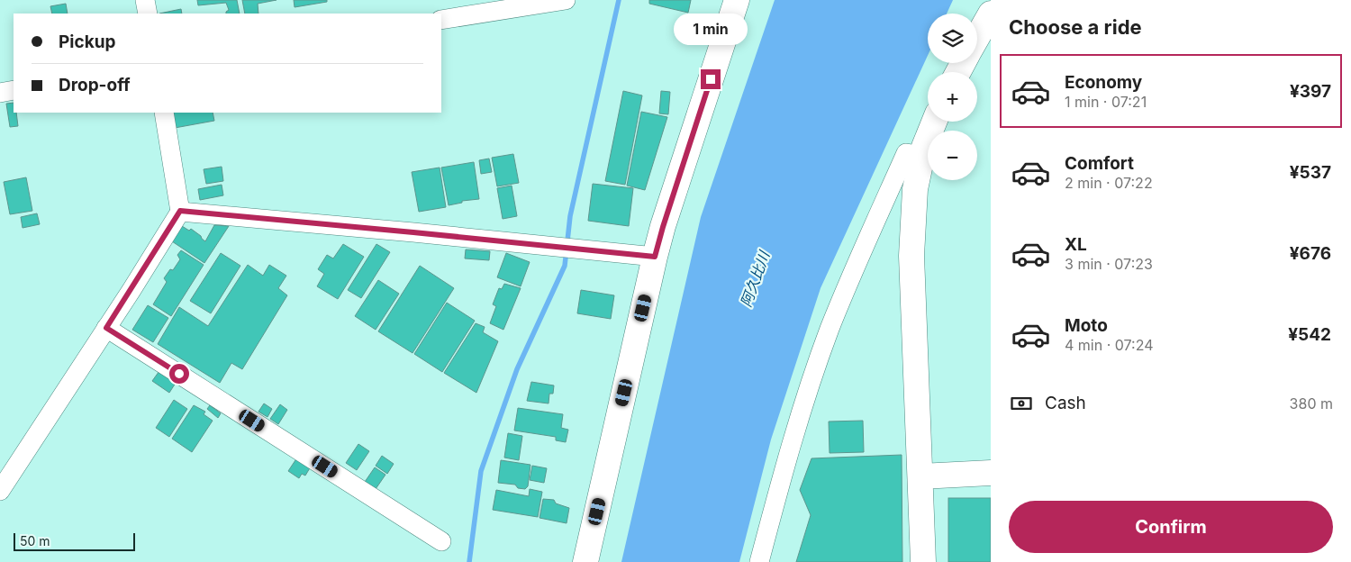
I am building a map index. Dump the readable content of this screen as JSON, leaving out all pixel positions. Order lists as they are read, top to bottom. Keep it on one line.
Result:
{"water":["阿久比川"],"scale_bar":"50 m","page":{"heading":"Choose a ride","map_buttons":["+","−"],"bubble":"1 min","banner":["Pickup","Drop-off"],"list":[{"name":"Economy","note":"1 min · 07:21","value":"¥397"},{"name":"Comfort","note":"2 min · 07:22","value":"¥537"},{"name":"XL","note":"3 min · 07:23","value":"¥676"},{"name":"Moto","note":"4 min · 07:24","value":"¥542"}],"pay":["Cash","380 m"],"buttons":"Confirm","scale":"50 m"}}
